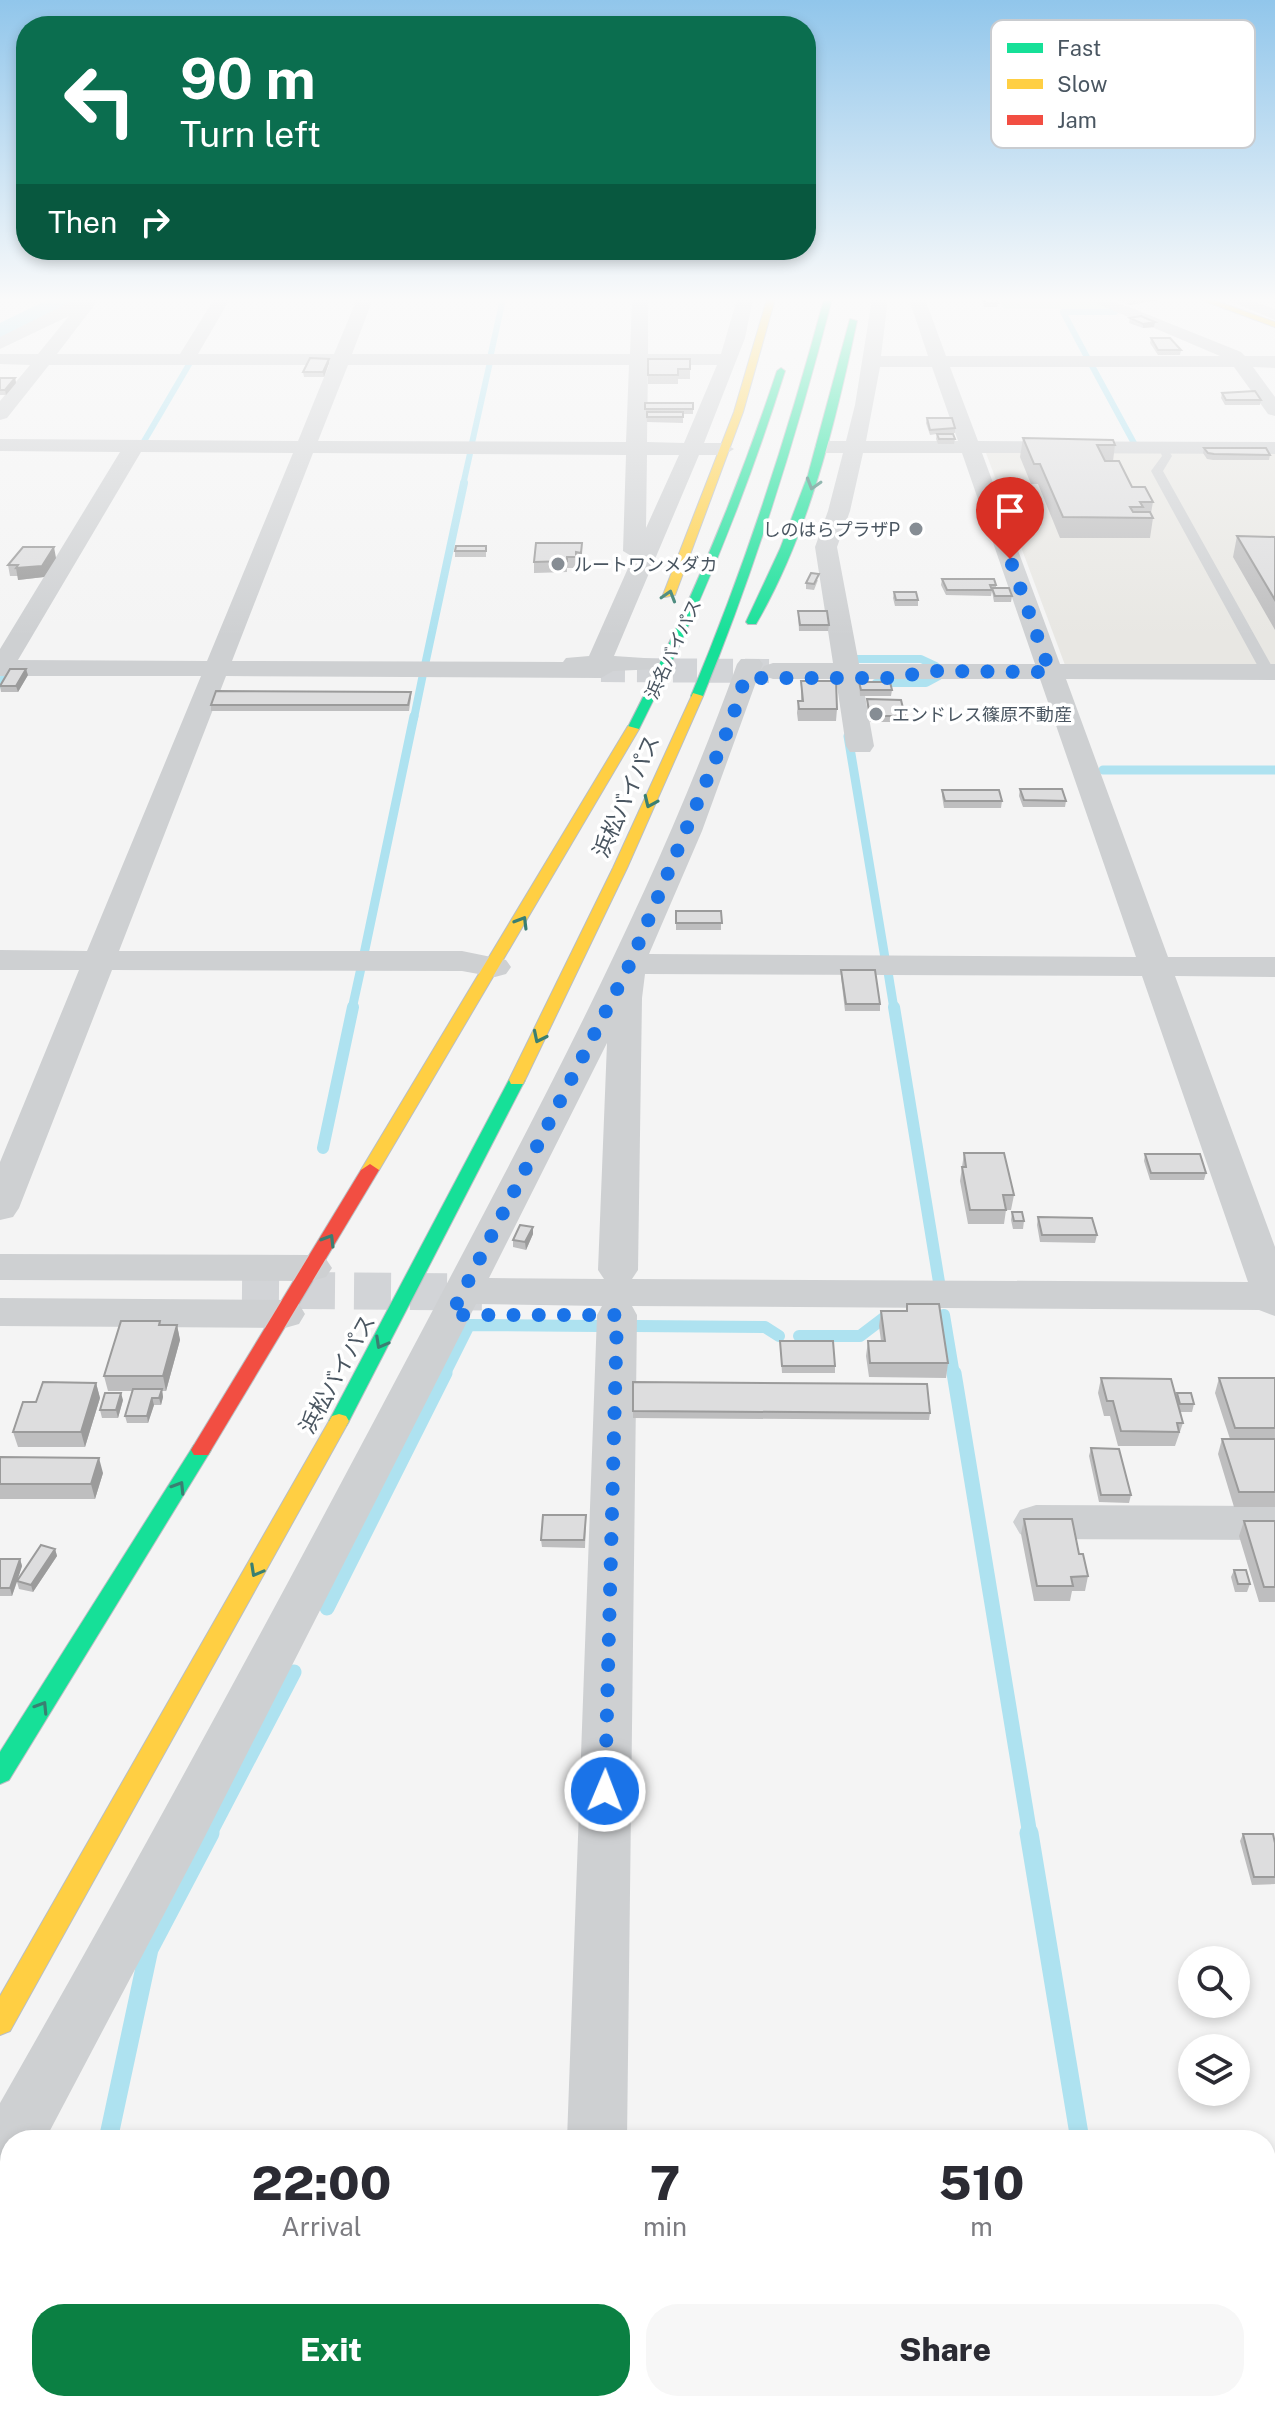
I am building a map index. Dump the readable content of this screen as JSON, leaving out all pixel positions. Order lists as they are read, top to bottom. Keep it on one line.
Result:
{"streets":{"highway":["浜名バイパス","浜松バイパス"]},"crossings":[["浜名バイパス","浜松バイパス"]],"places":["しのはらプラザP","ルートワンメダカ","エンドレス篠原不動産"],"legend":["Fast","Slow","Jam"],"page":{"turn":["90 m","Turn left"],"then":"Then","eta":["22:00","Arrival","7","min","510","m"],"buttons":["Exit","Share"]}}
